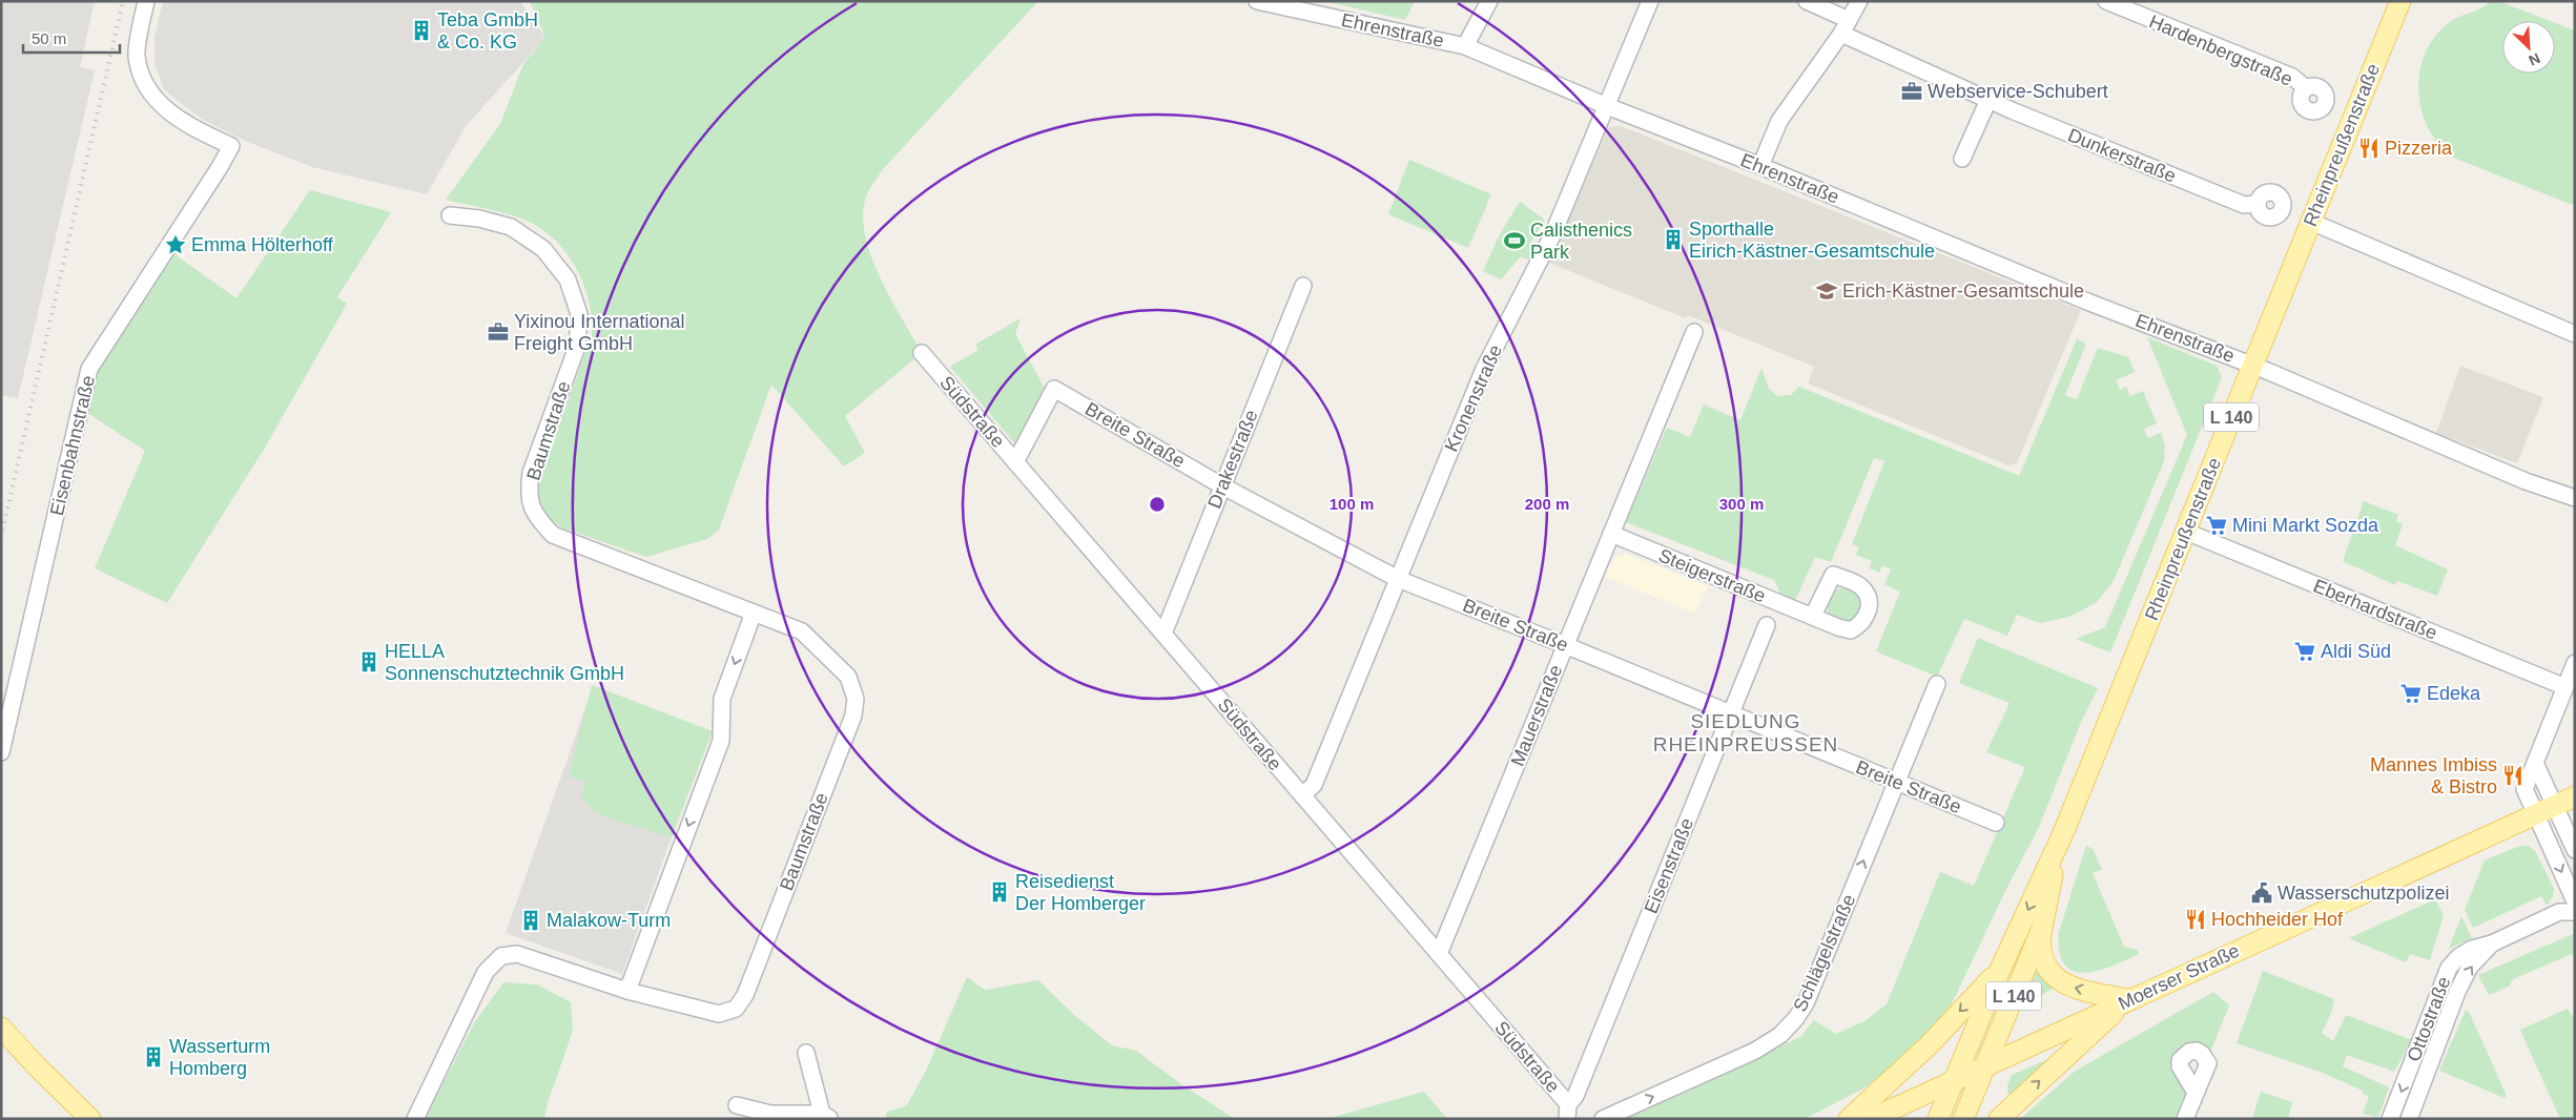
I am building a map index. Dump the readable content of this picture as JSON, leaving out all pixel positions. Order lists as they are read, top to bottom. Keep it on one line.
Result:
{"streets":{"main road":["Rheinpreußenstraße","L 140","Moerser Straße"],"street":["Ehrenstraße","Hardenbergstraße","Dunkerstraße","Kronenstraße","Südstraße","Baumstraße","Breite Straße","Eisenbahnstraße","Drakestraße","Steigerstraße","Eberhardstraße","Mauerstraße","Eisenstraße","Schlägelstraße","Ottostraße"]},"crossings":[["Ehrenstraße","Rheinpreußenstraße"],["Ehrenstraße","Kronenstraße"],["Rheinpreußenstraße","L 140"],["Rheinpreußenstraße","Eberhardstraße"],["Rheinpreußenstraße","Moerser Straße"],["Kronenstraße","Südstraße"],["Kronenstraße","Breite Straße"],["Südstraße","Breite Straße"],["Südstraße","Drakestraße"],["Südstraße","Mauerstraße"],["Südstraße","Eisenstraße"],["L 140","Moerser Straße"],["Breite Straße","Drakestraße"],["Breite Straße","Mauerstraße"],["Breite Straße","Eisenstraße"],["Breite Straße","Schlägelstraße"],["Steigerstraße","Mauerstraße"]],"one_way":["Schlägelstraße"],"districts":["SIEDLUNG RHEINPREUSSEN"],"places":{"building":["Teba GmbH & Co. KG","Sporthalle Eirich-Kästner-Gesamtschule","HELLA Sonnenschutztechnik GmbH","Reisedienst Der Homberger","Malakow-Turm","Wasserturm Homberg"],"office":["Webservice-Schubert","Yixinou International Freight GmbH"],"restaurant":["Pizzeria","Mannes Imbiss & Bistro","Hochheider Hof"],"sports":["Calisthenics Park"],"place":["Emma Hölterhoff"],"school or university":["Erich-Kästner-Gesamtschule"],"supermarket":["Mini Markt Sozda","Aldi Süd","Edeka"],"public building":["Wasserschutzpolizei"]},"scale_bar":"50 m","north":"bottom right","rings":["100 m","200 m","300 m"]}
